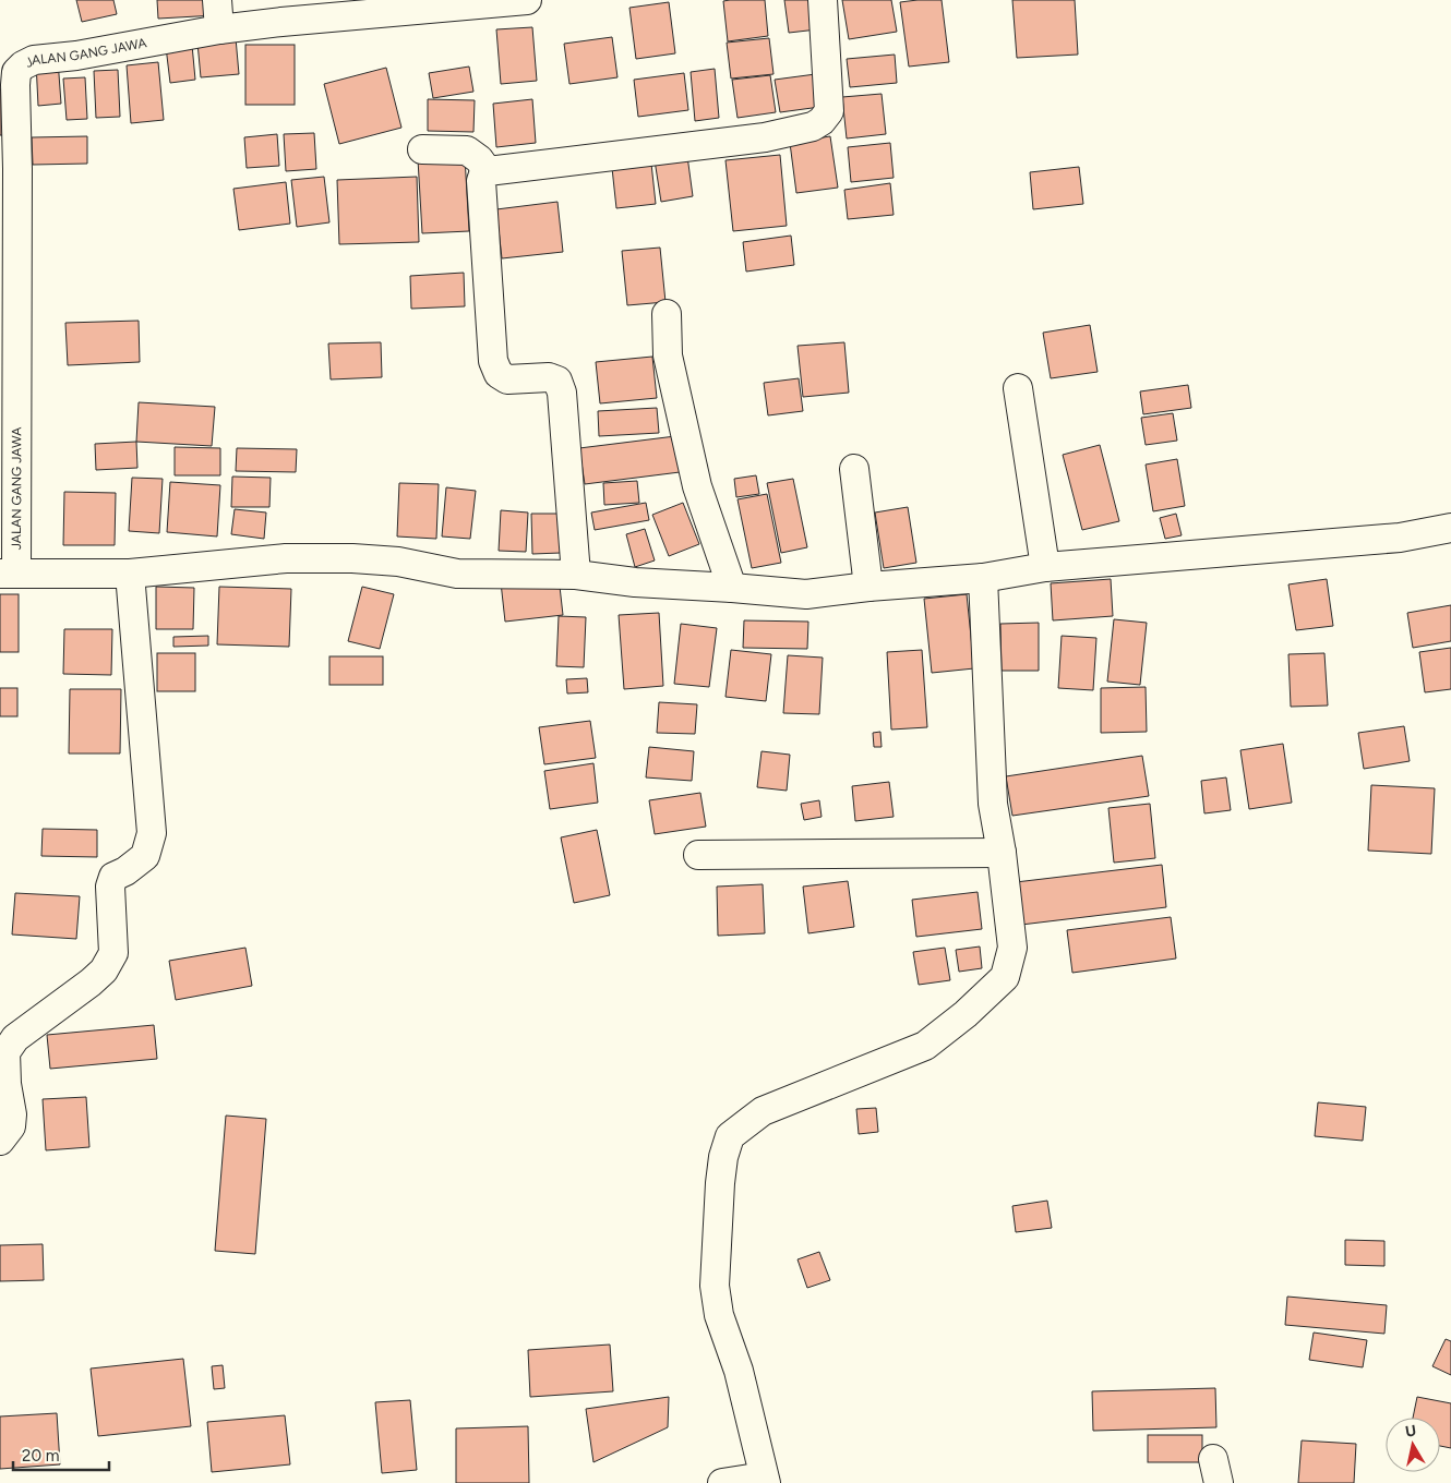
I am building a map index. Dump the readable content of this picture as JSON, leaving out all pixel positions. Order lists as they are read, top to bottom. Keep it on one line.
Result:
{"streets":{"street":["JALAN GANG JAWA"]},"scale_bar":"20 m","north":"top"}
